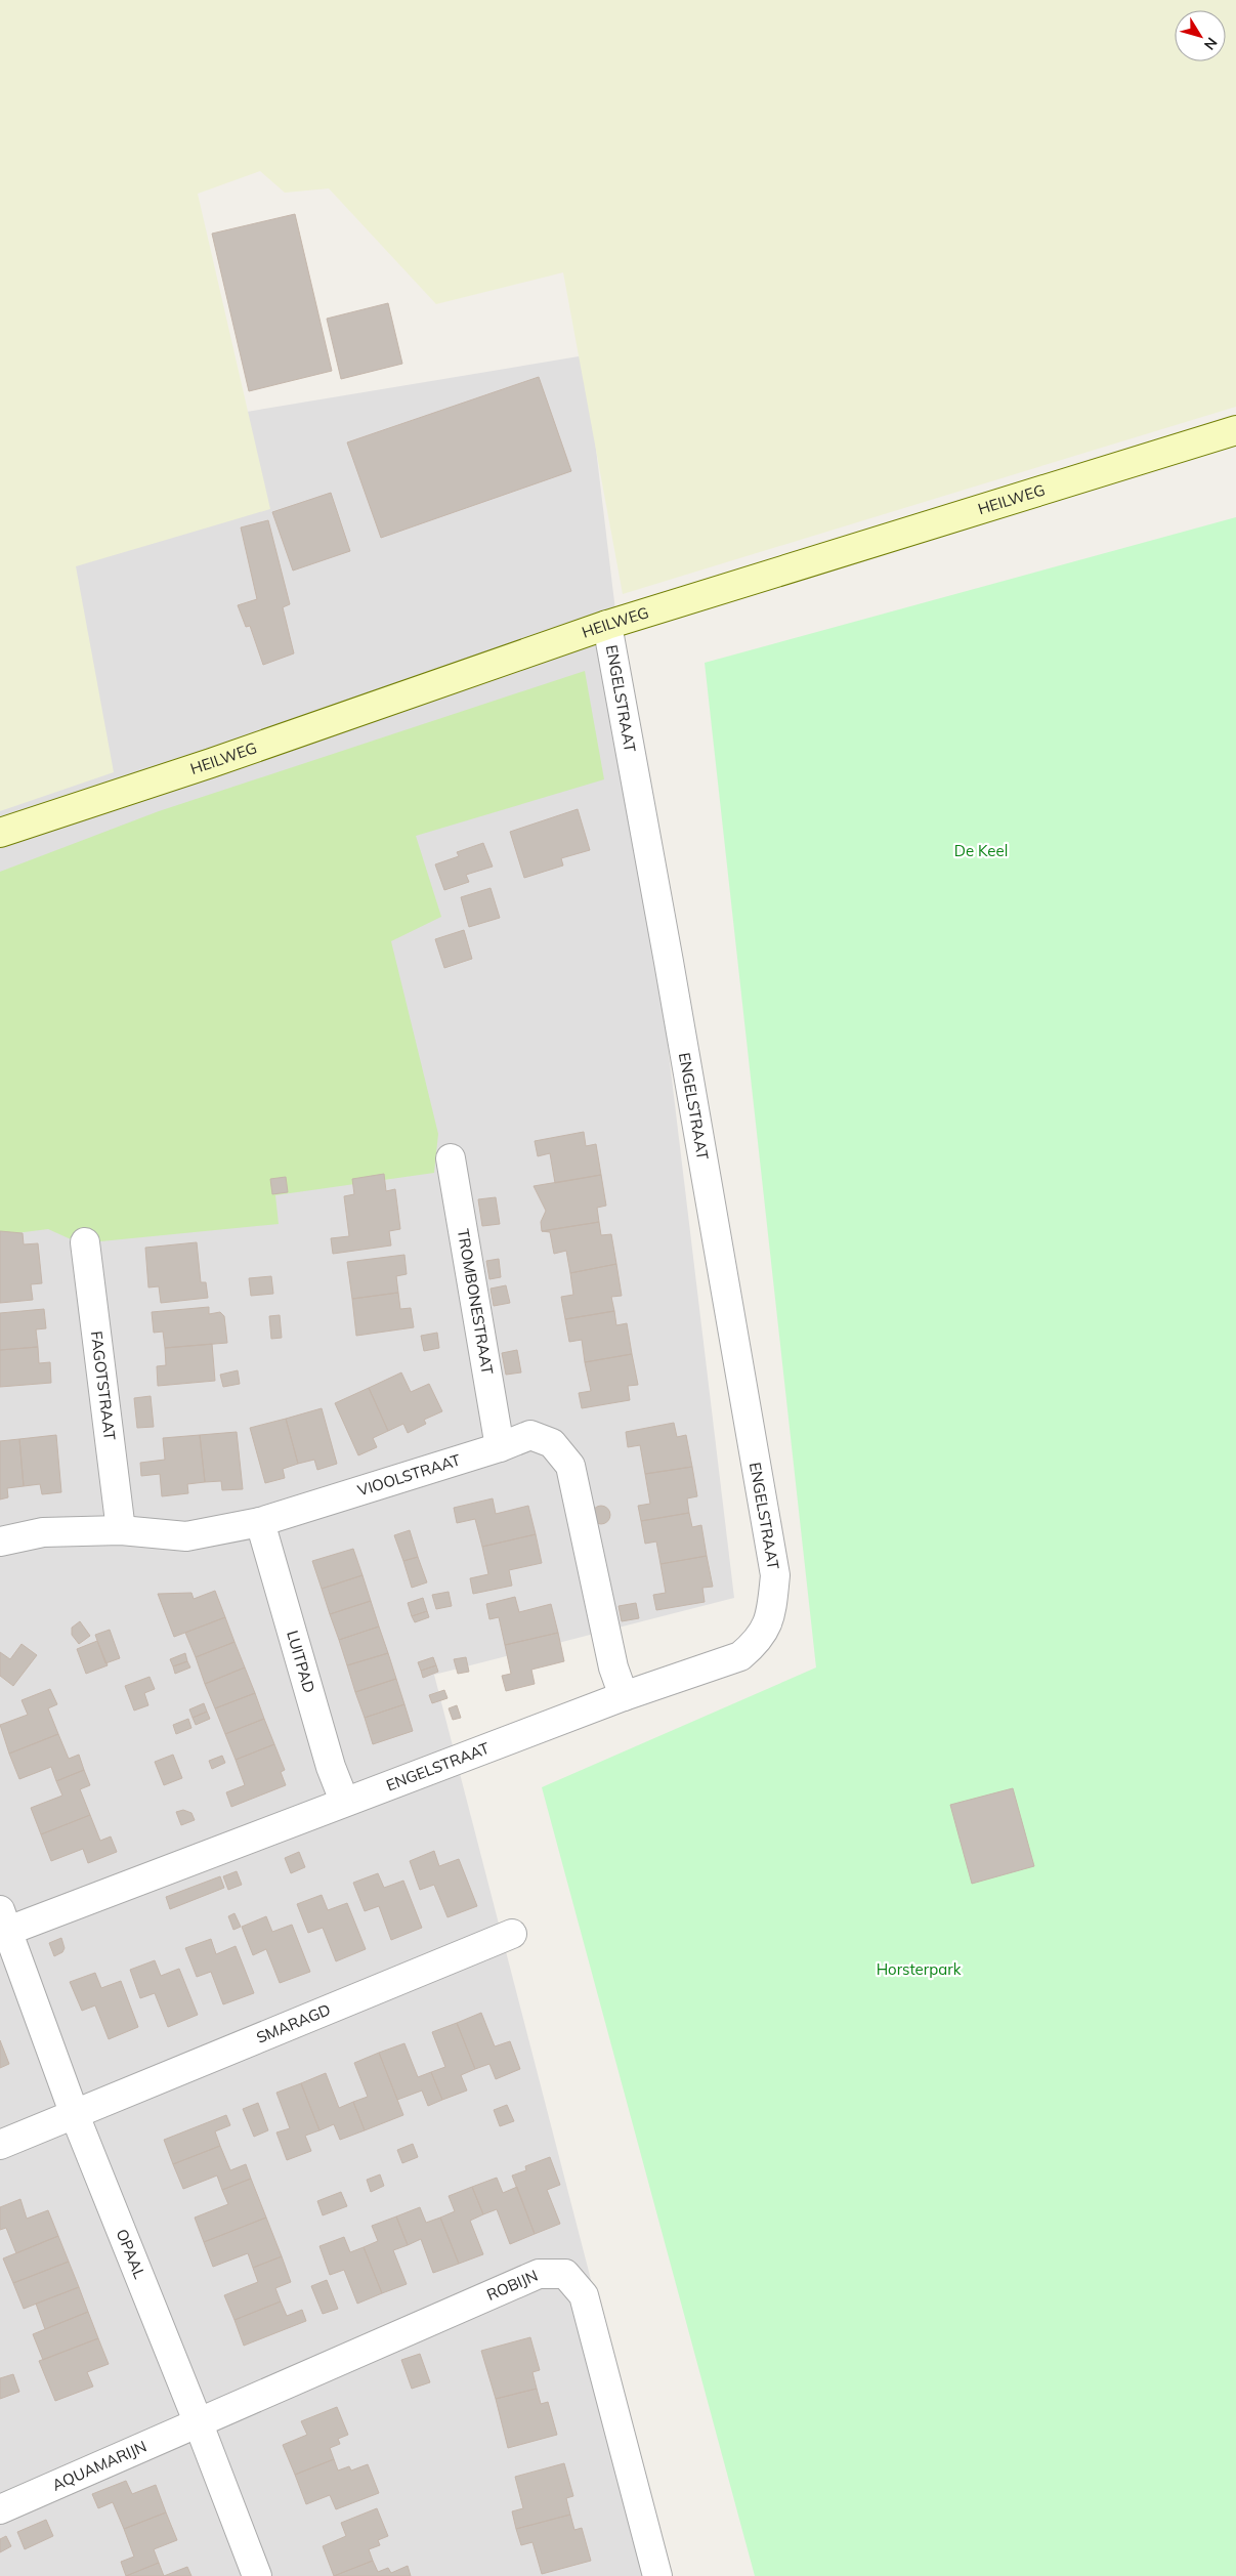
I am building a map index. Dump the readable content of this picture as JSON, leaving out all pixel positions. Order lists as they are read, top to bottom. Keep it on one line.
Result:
{"streets":{"street":["HEILWEG","ENGELSTRAAT","TROMBONESTRAAT","FAGOTSTRAAT","VIOOLSTRAAT","LUITPAD","SMARAGD","OPAAL","ROBIJN","AQUAMARIJN"]},"crossings":[["HEILWEG","ENGELSTRAAT"],["ENGELSTRAAT","VIOOLSTRAAT"],["ENGELSTRAAT","LUITPAD"],["ENGELSTRAAT","OPAAL"],["TROMBONESTRAAT","VIOOLSTRAAT"],["FAGOTSTRAAT","VIOOLSTRAAT"],["VIOOLSTRAAT","LUITPAD"],["SMARAGD","OPAAL"],["OPAAL","ROBIJN"],["OPAAL","AQUAMARIJN"],["ROBIJN","AQUAMARIJN"]],"parks":["De Keel","Horsterpark"],"north":"bottom right"}
